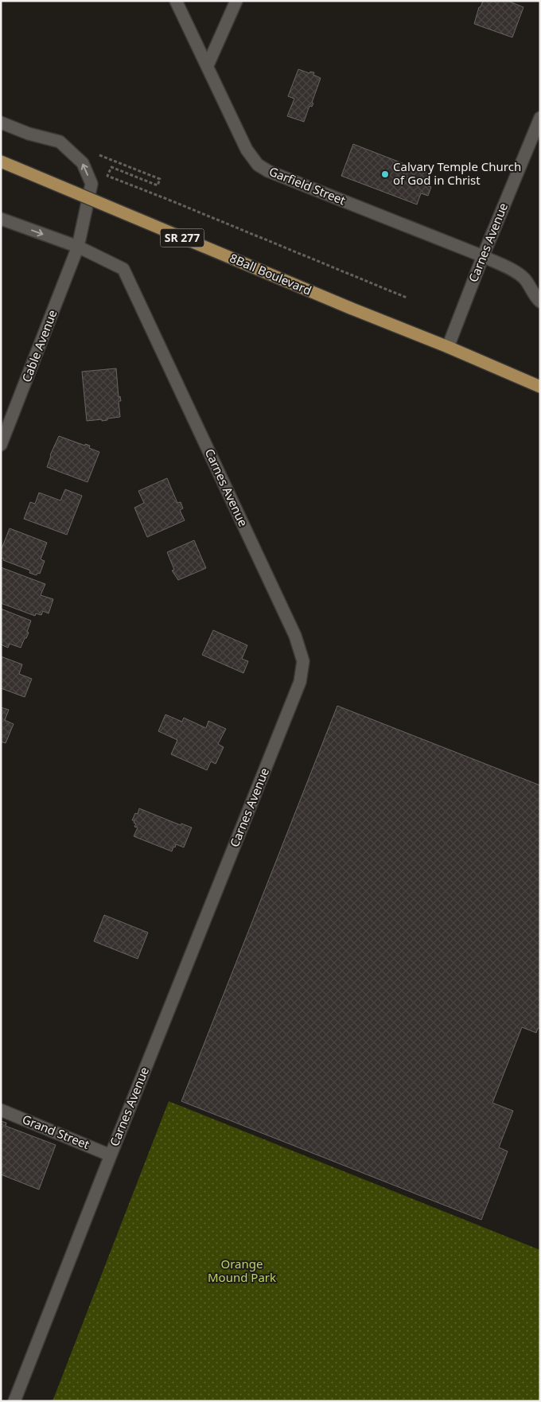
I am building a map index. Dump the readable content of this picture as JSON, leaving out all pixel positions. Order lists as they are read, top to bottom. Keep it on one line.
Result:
{"streets":{"main road":["SR 277","8Ball Boulevard"],"street":["Garfield Street","Carnes Avenue","Cable Avenue","Grand Street"]},"crossings":[["Garfield Street","Carnes Avenue"],["Carnes Avenue","8Ball Boulevard"],["Carnes Avenue","Cable Avenue"],["Carnes Avenue","Grand Street"]],"parks":["Orange Mound Park"],"places":["Calvary Temple Church of God in Christ"]}
